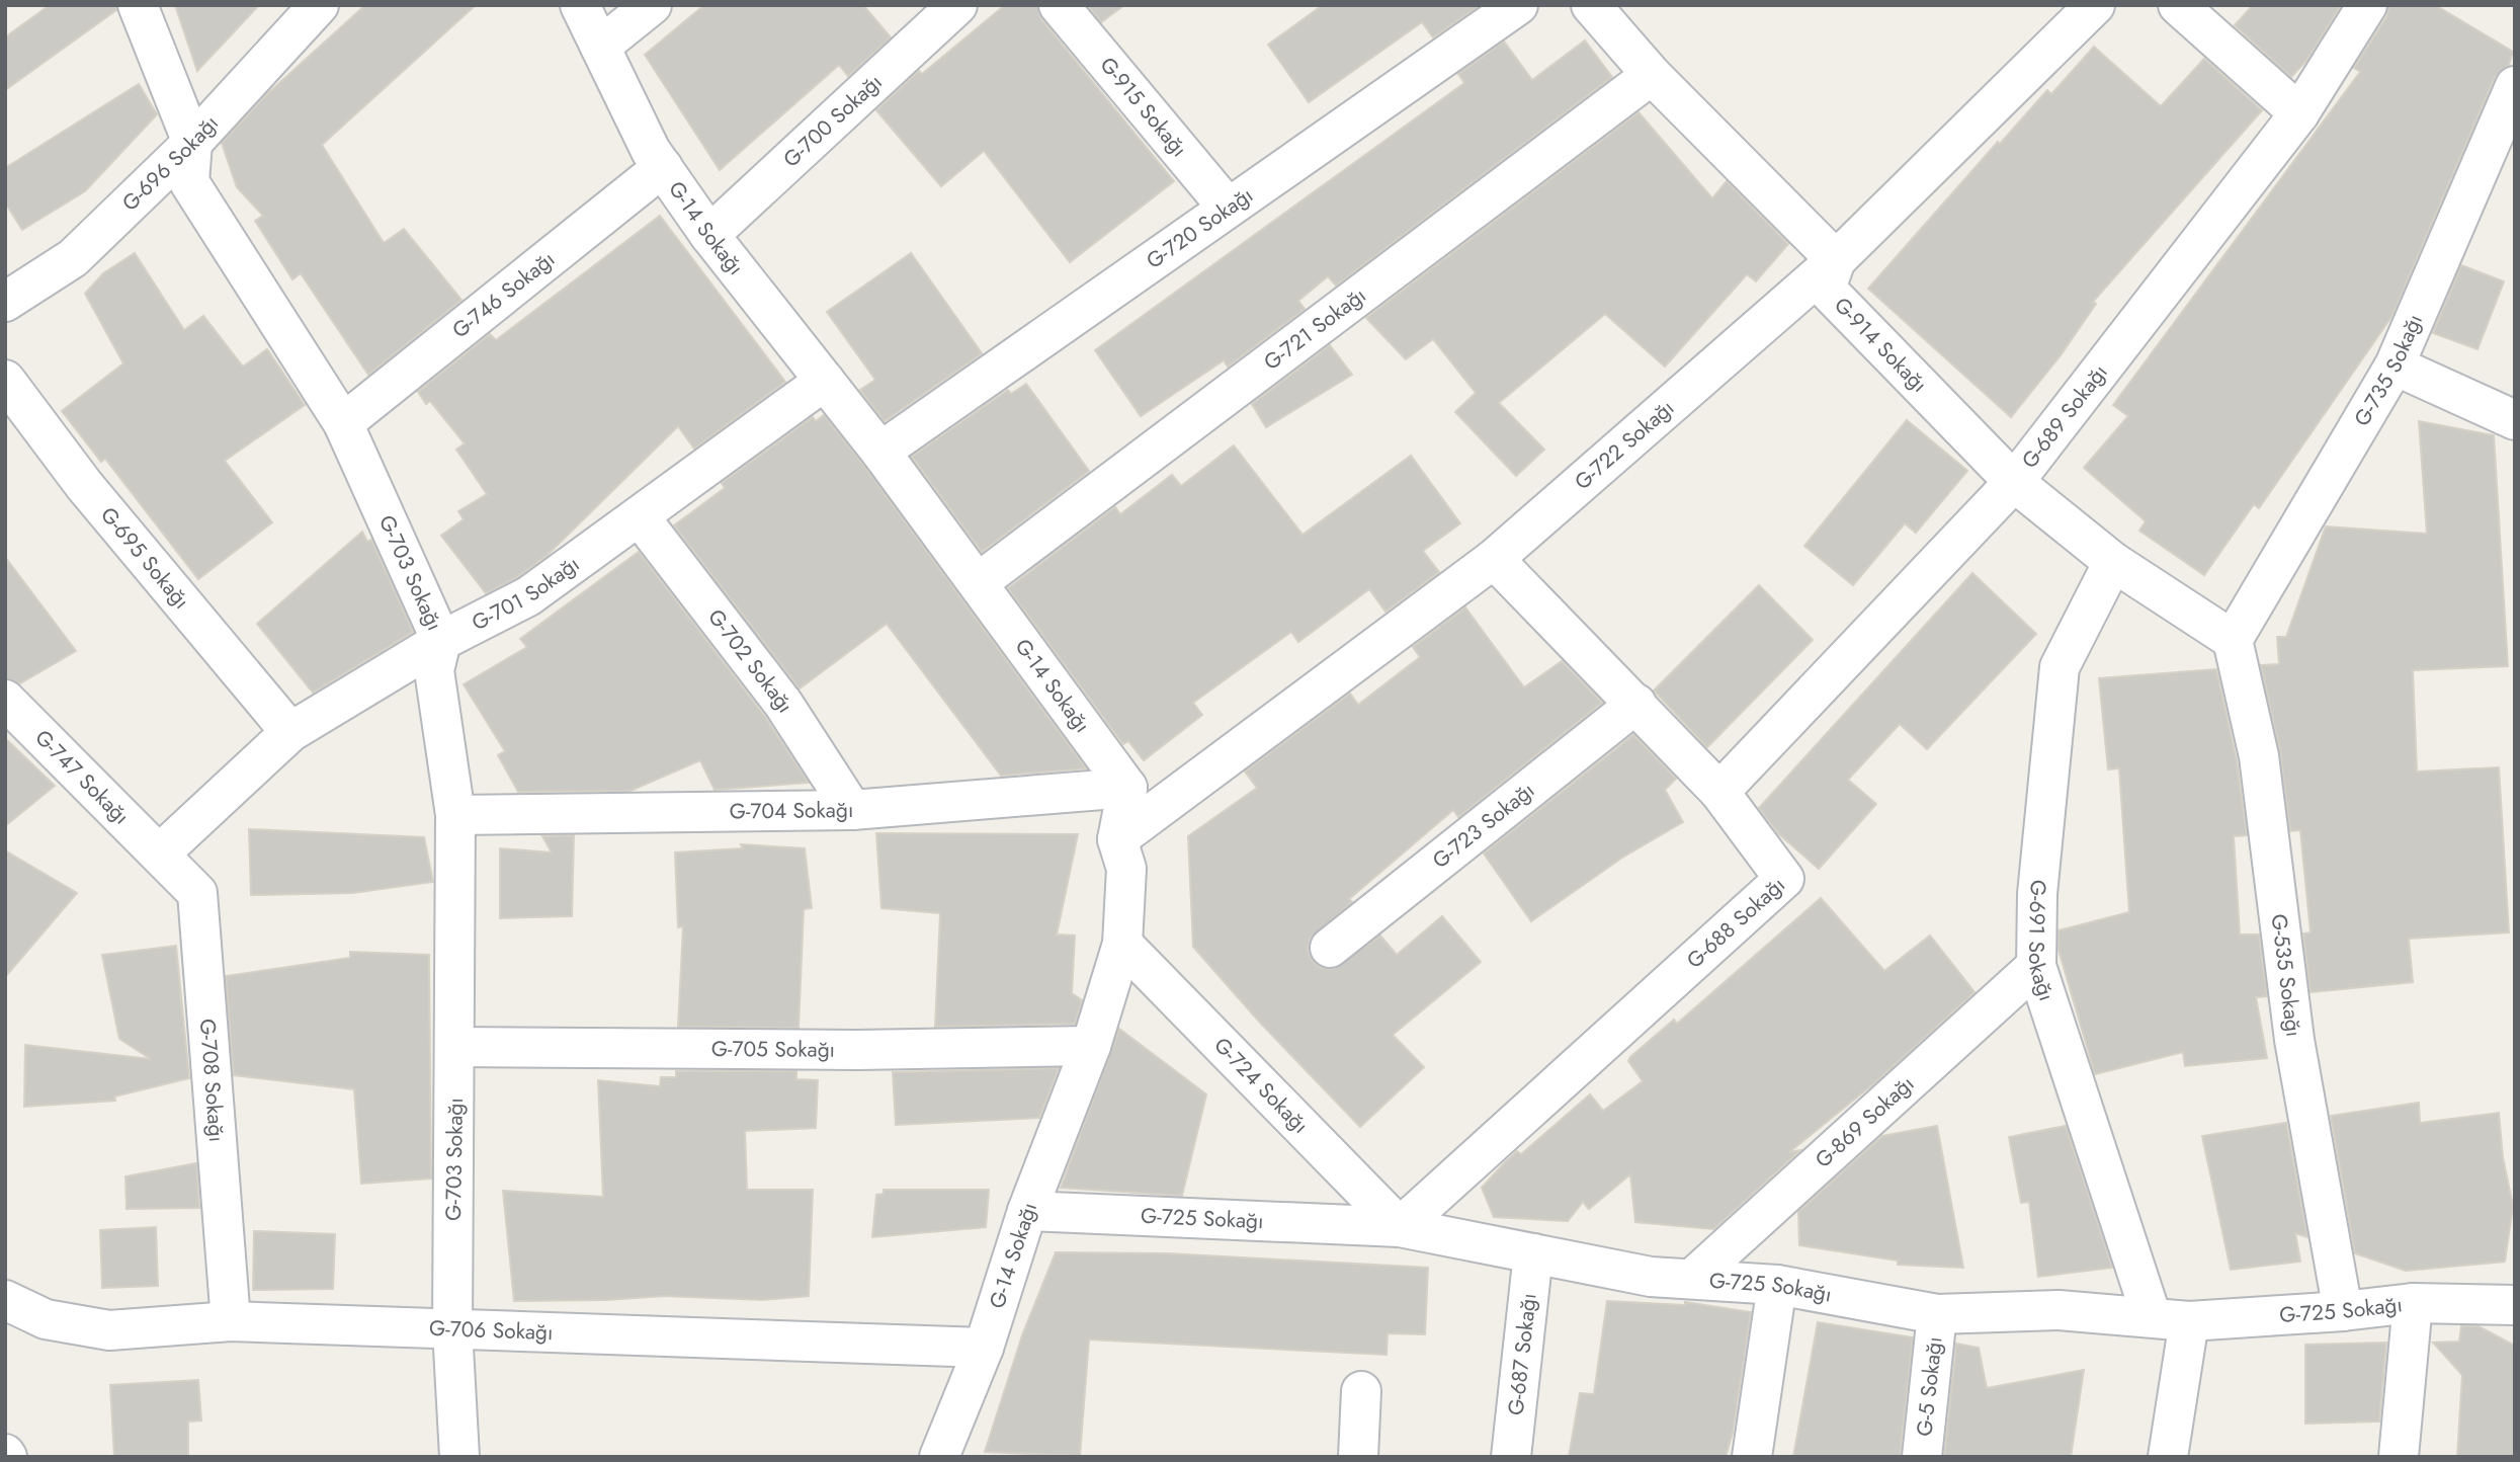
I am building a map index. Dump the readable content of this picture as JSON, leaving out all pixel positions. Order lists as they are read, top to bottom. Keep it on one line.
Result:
{"streets":{"street":["G-915 Sokağı","G-700 Sokağı","G-696 Sokağı","G-14 Sokağı","G-720 Sokağı","G-746 Sokağı","G-721 Sokağı","G-914 Sokağı","G-735 Sokağı","G-689 Sokağı","G-722 Sokağı","G-695 Sokağı","G-703 Sokağı","G-701 Sokağı","G-702 Sokağı","G-747 Sokağı","G-704 Sokağı","G-723 Sokağı","G-688 Sokağı","G-691 Sokağı","G-535 Sokağı","G-705 Sokağı","G-708 Sokağı","G-724 Sokağı","G-869 Sokağı","G-725 Sokağı","G-706 Sokağı","G-687 Sokağı","G-5 Sokağı"]},"crossings":[["G-915 Sokağı","G-720 Sokağı"],["G-700 Sokağı","G-14 Sokağı"],["G-696 Sokağı","G-703 Sokağı"],["G-14 Sokağı","G-720 Sokağı"],["G-14 Sokağı","G-746 Sokağı"],["G-14 Sokağı","G-721 Sokağı"],["G-14 Sokağı","G-722 Sokağı"],["G-14 Sokağı","G-701 Sokağı"],["G-14 Sokağı","G-704 Sokağı"],["G-14 Sokağı","G-705 Sokağı"],["G-14 Sokağı","G-724 Sokağı"],["G-14 Sokağı","G-725 Sokağı"],["G-14 Sokağı","G-706 Sokağı"],["G-746 Sokağı","G-703 Sokağı"],["G-914 Sokağı","G-735 Sokağı"],["G-914 Sokağı","G-689 Sokağı"],["G-914 Sokağı","G-722 Sokağı"],["G-914 Sokağı","G-691 Sokağı"],["G-914 Sokağı","G-535 Sokağı"],["G-735 Sokağı","G-535 Sokağı"],["G-689 Sokağı","G-688 Sokağı"],["G-722 Sokağı","G-688 Sokağı"],["G-695 Sokağı","G-701 Sokağı"],["G-703 Sokağı","G-701 Sokağı"],["G-703 Sokağı","G-704 Sokağı"],["G-703 Sokağı","G-705 Sokağı"],["G-703 Sokağı","G-706 Sokağı"],["G-701 Sokağı","G-702 Sokağı"],["G-701 Sokağı","G-747 Sokağı"],["G-701 Sokağı","G-708 Sokağı"],["G-702 Sokağı","G-704 Sokağı"],["G-747 Sokağı","G-708 Sokağı"],["G-723 Sokağı","G-688 Sokağı"],["G-688 Sokağı","G-724 Sokağı"],["G-688 Sokağı","G-725 Sokağı"],["G-691 Sokağı","G-869 Sokağı"],["G-691 Sokağı","G-725 Sokağı"],["G-535 Sokağı","G-725 Sokağı"],["G-708 Sokağı","G-706 Sokağı"],["G-724 Sokağı","G-725 Sokağı"],["G-869 Sokağı","G-725 Sokağı"],["G-725 Sokağı","G-687 Sokağı"],["G-725 Sokağı","G-5 Sokağı"]]}
